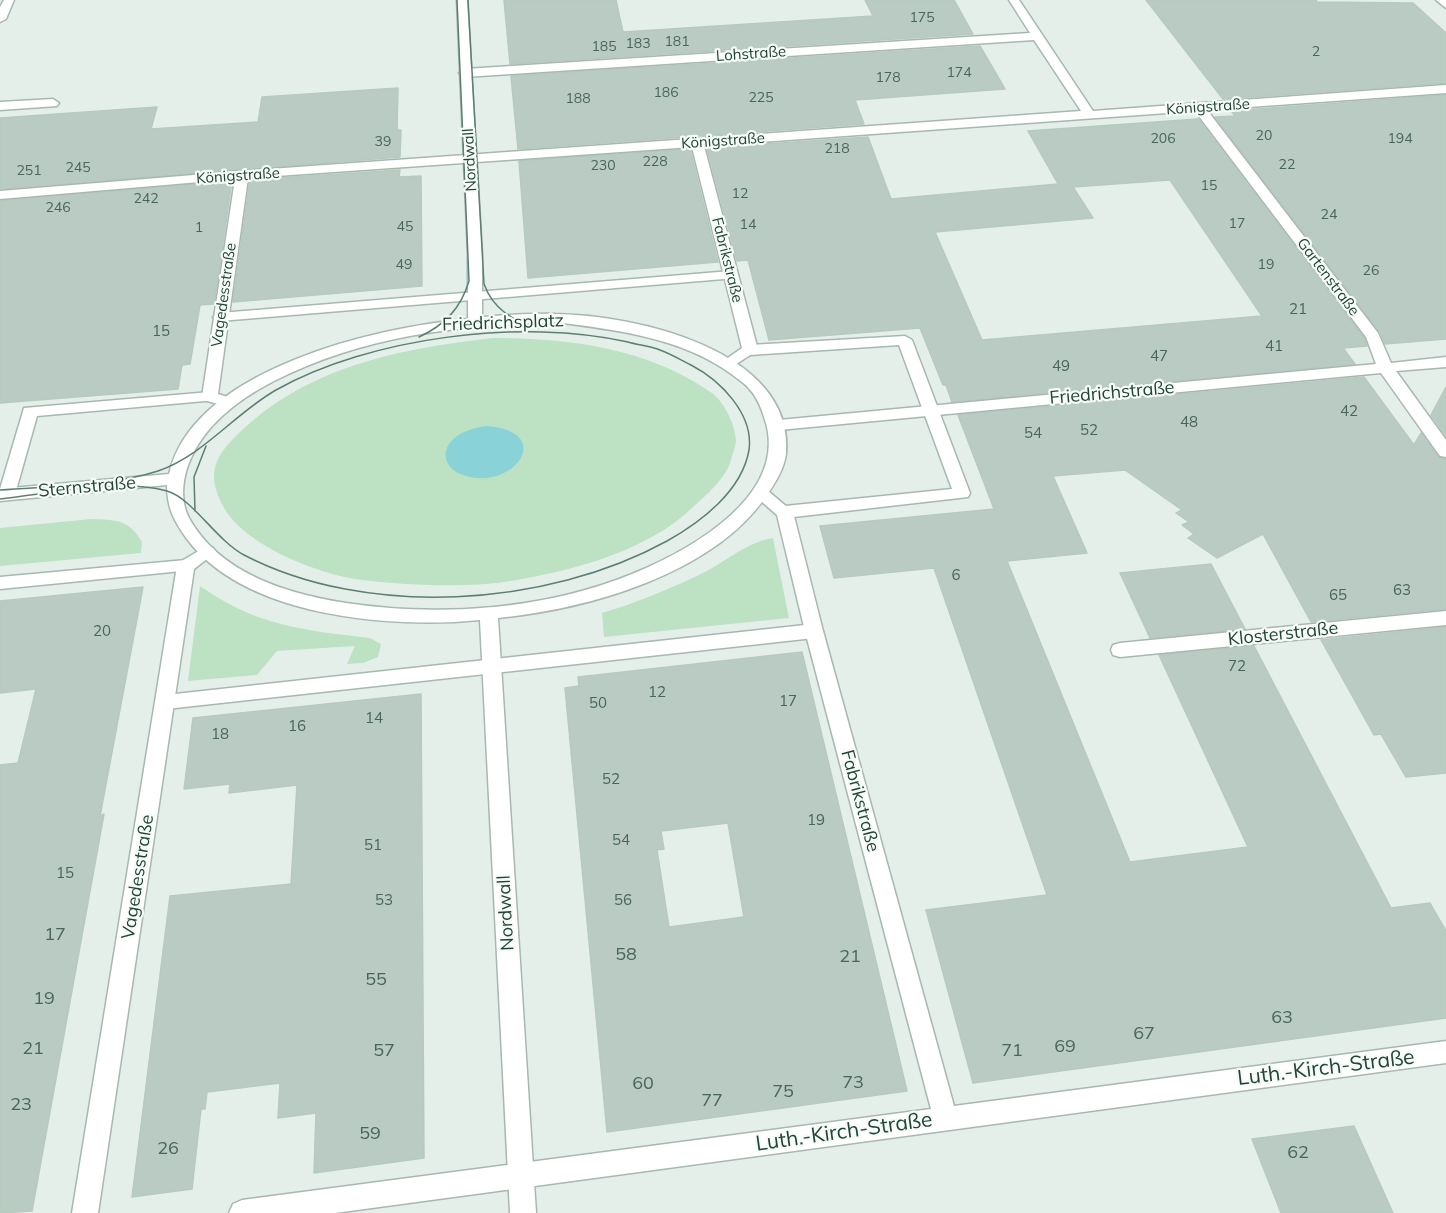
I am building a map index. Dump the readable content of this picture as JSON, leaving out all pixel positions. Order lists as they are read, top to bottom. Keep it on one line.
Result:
{"streets":{"street":["Lohstraße","Königstraße","Nordwall","Fabrikstraße","Gartenstraße","Vagedesstraße","Friedrichsplatz","Friedrichstraße","Sternstraße","Klosterstraße","Luth.-Kirch-Straße"]},"crossings":[["Lohstraße","Nordwall"],["Königstraße","Nordwall"],["Königstraße","Fabrikstraße"],["Königstraße","Gartenstraße"],["Königstraße","Vagedesstraße"],["Nordwall","Friedrichsplatz"],["Nordwall","Luth.-Kirch-Straße"],["Fabrikstraße","Friedrichsplatz"],["Fabrikstraße","Luth.-Kirch-Straße"],["Gartenstraße","Friedrichstraße"],["Vagedesstraße","Friedrichsplatz"],["Friedrichsplatz","Friedrichstraße"],["Friedrichsplatz","Sternstraße"]],"house_numbers":["175","181","183","185","2","174","178","186","225","188","20","206","194","39","218","228","22","230","245","251","15","12","242","246","24","17","14","45","1","49","19","26","21","15","41","47","49","42","48","52","54","6","63","65","20","72","12","17","50","14","16","18","52","19","54","51","15","53","56","17","58","21","55","19","63","67","69","21","57","71","73","60","75","77","23","59","26","62"]}
